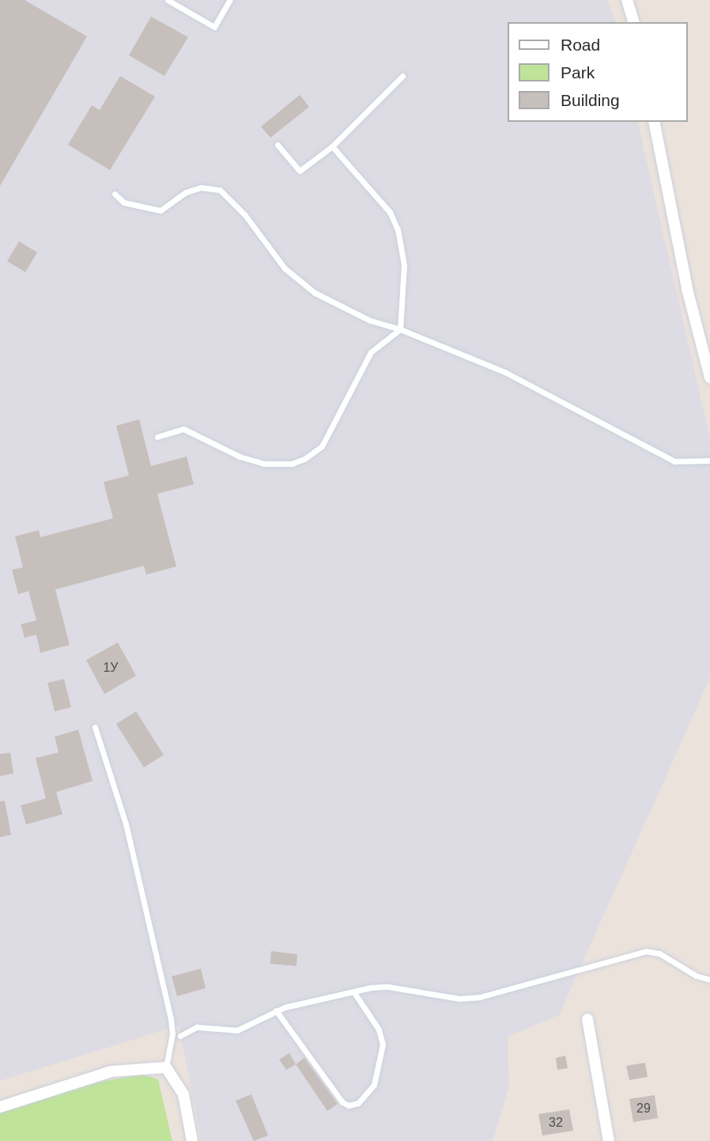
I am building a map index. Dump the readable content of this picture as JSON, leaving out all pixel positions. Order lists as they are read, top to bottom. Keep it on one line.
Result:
{"house_numbers":["1У","29","32"],"legend":["Road","Park","Building"]}
